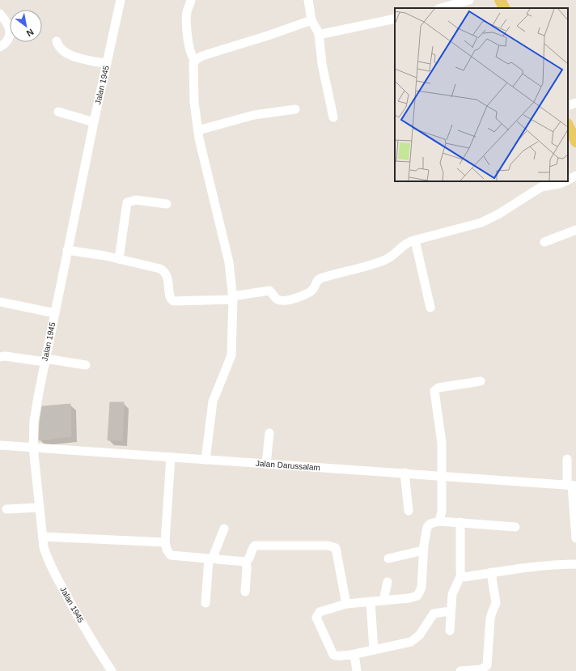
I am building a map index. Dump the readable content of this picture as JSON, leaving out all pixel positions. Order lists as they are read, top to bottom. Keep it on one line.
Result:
{"streets":{"street":["Jalan 1945","Jalan Darussalam"]},"crossings":[["Jalan 1945","Jalan Darussalam"]],"north":"bottom right"}
